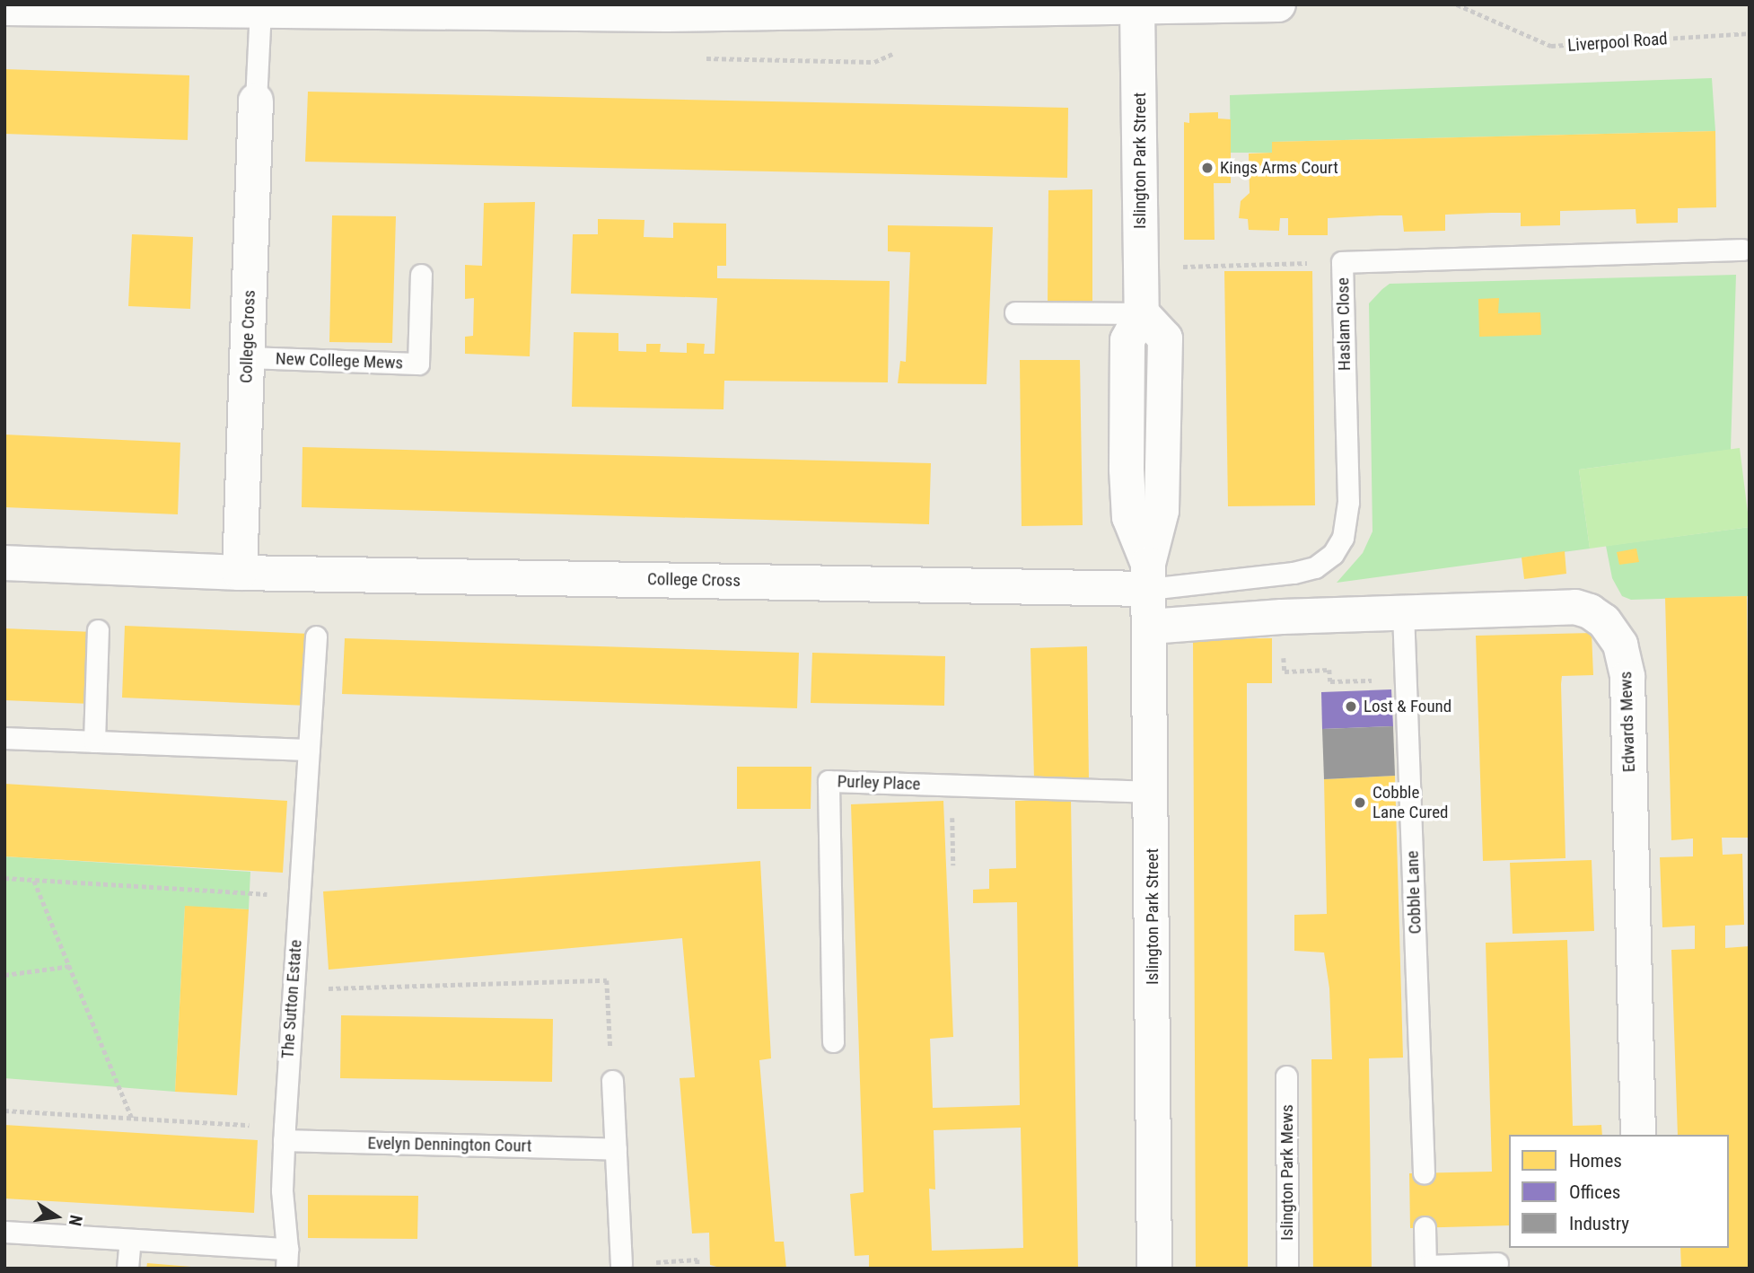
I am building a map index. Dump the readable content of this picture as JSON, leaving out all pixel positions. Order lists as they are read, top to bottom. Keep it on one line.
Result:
{"streets":{"street":["Islington Park Street","College Cross","Edwards Mews"],"lane":["Haslam Close","New College Mews","Purley Place","Cobble Lane","The Sutton Estate","Evelyn Dennington Court","Islington Park Mews"],"path":["Liverpool Road"]},"crossings":[["Islington Park Street","Haslam Close"],["Islington Park Street","College Cross"],["Islington Park Street","Edwards Mews"],["Islington Park Street","Purley Place"],["Haslam Close","College Cross"],["College Cross","New College Mews"],["Edwards Mews","Cobble Lane"],["The Sutton Estate","Evelyn Dennington Court"]],"places":["Kings Arms Court","Lost & Found","Cobble Lane Cured"],"legend":["Homes","Offices","Industry"],"north":"right"}
